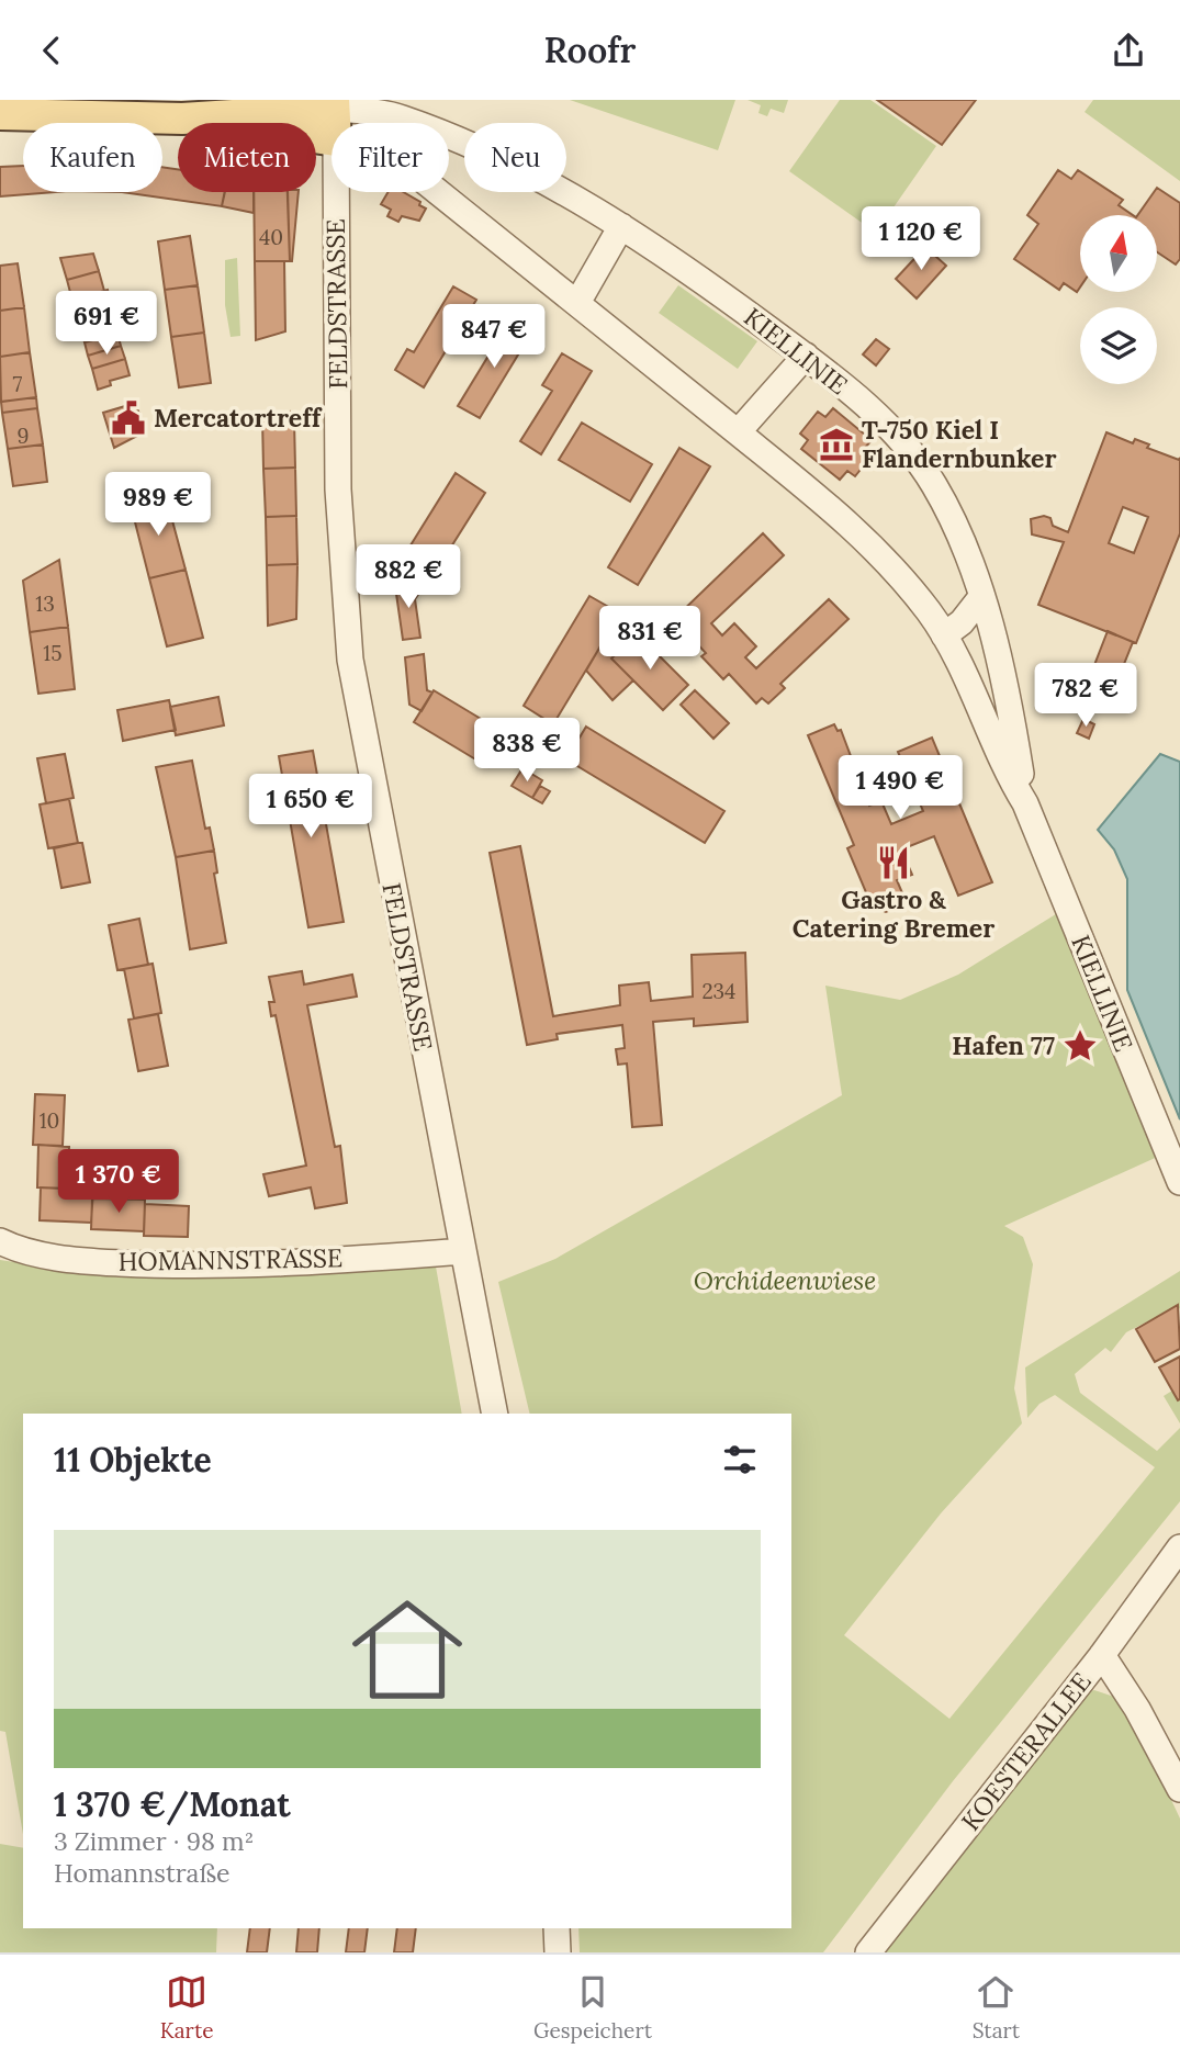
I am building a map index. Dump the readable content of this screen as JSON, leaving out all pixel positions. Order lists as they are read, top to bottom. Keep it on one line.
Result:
{"streets":{"street":["FELDSTRASSE","KIELLINIE","HOMANNSTRASSE","KOESTERALLEE"]},"crossings":[["FELDSTRASSE","HOMANNSTRASSE"]],"parks":["Orchideenwiese"],"places":{"public building":["Mercatortreff"],"museum":["T-750 Kiel I Flandernbunker"],"restaurant":["Gastro & Catering Bremer"],"place":["Hafen 77"]},"house_numbers":["40","7","9","13","15","234","10"],"north":"top","page":{"header":"Roofr","chip":["Kaufen","Mieten","Filter","Neu"],"price":["1 120 €","691 €","847 €","989 €","882 €","831 €","782 €","838 €","1 490 €","1 650 €","1 370 €"],"heading":"11 Objekte","list":[{"name":"1 370 €/Monat","note":"3 Zimmer · 98 m² · Homannstraße"}],"tabs":["Karte","Gespeichert","Start"]}}
